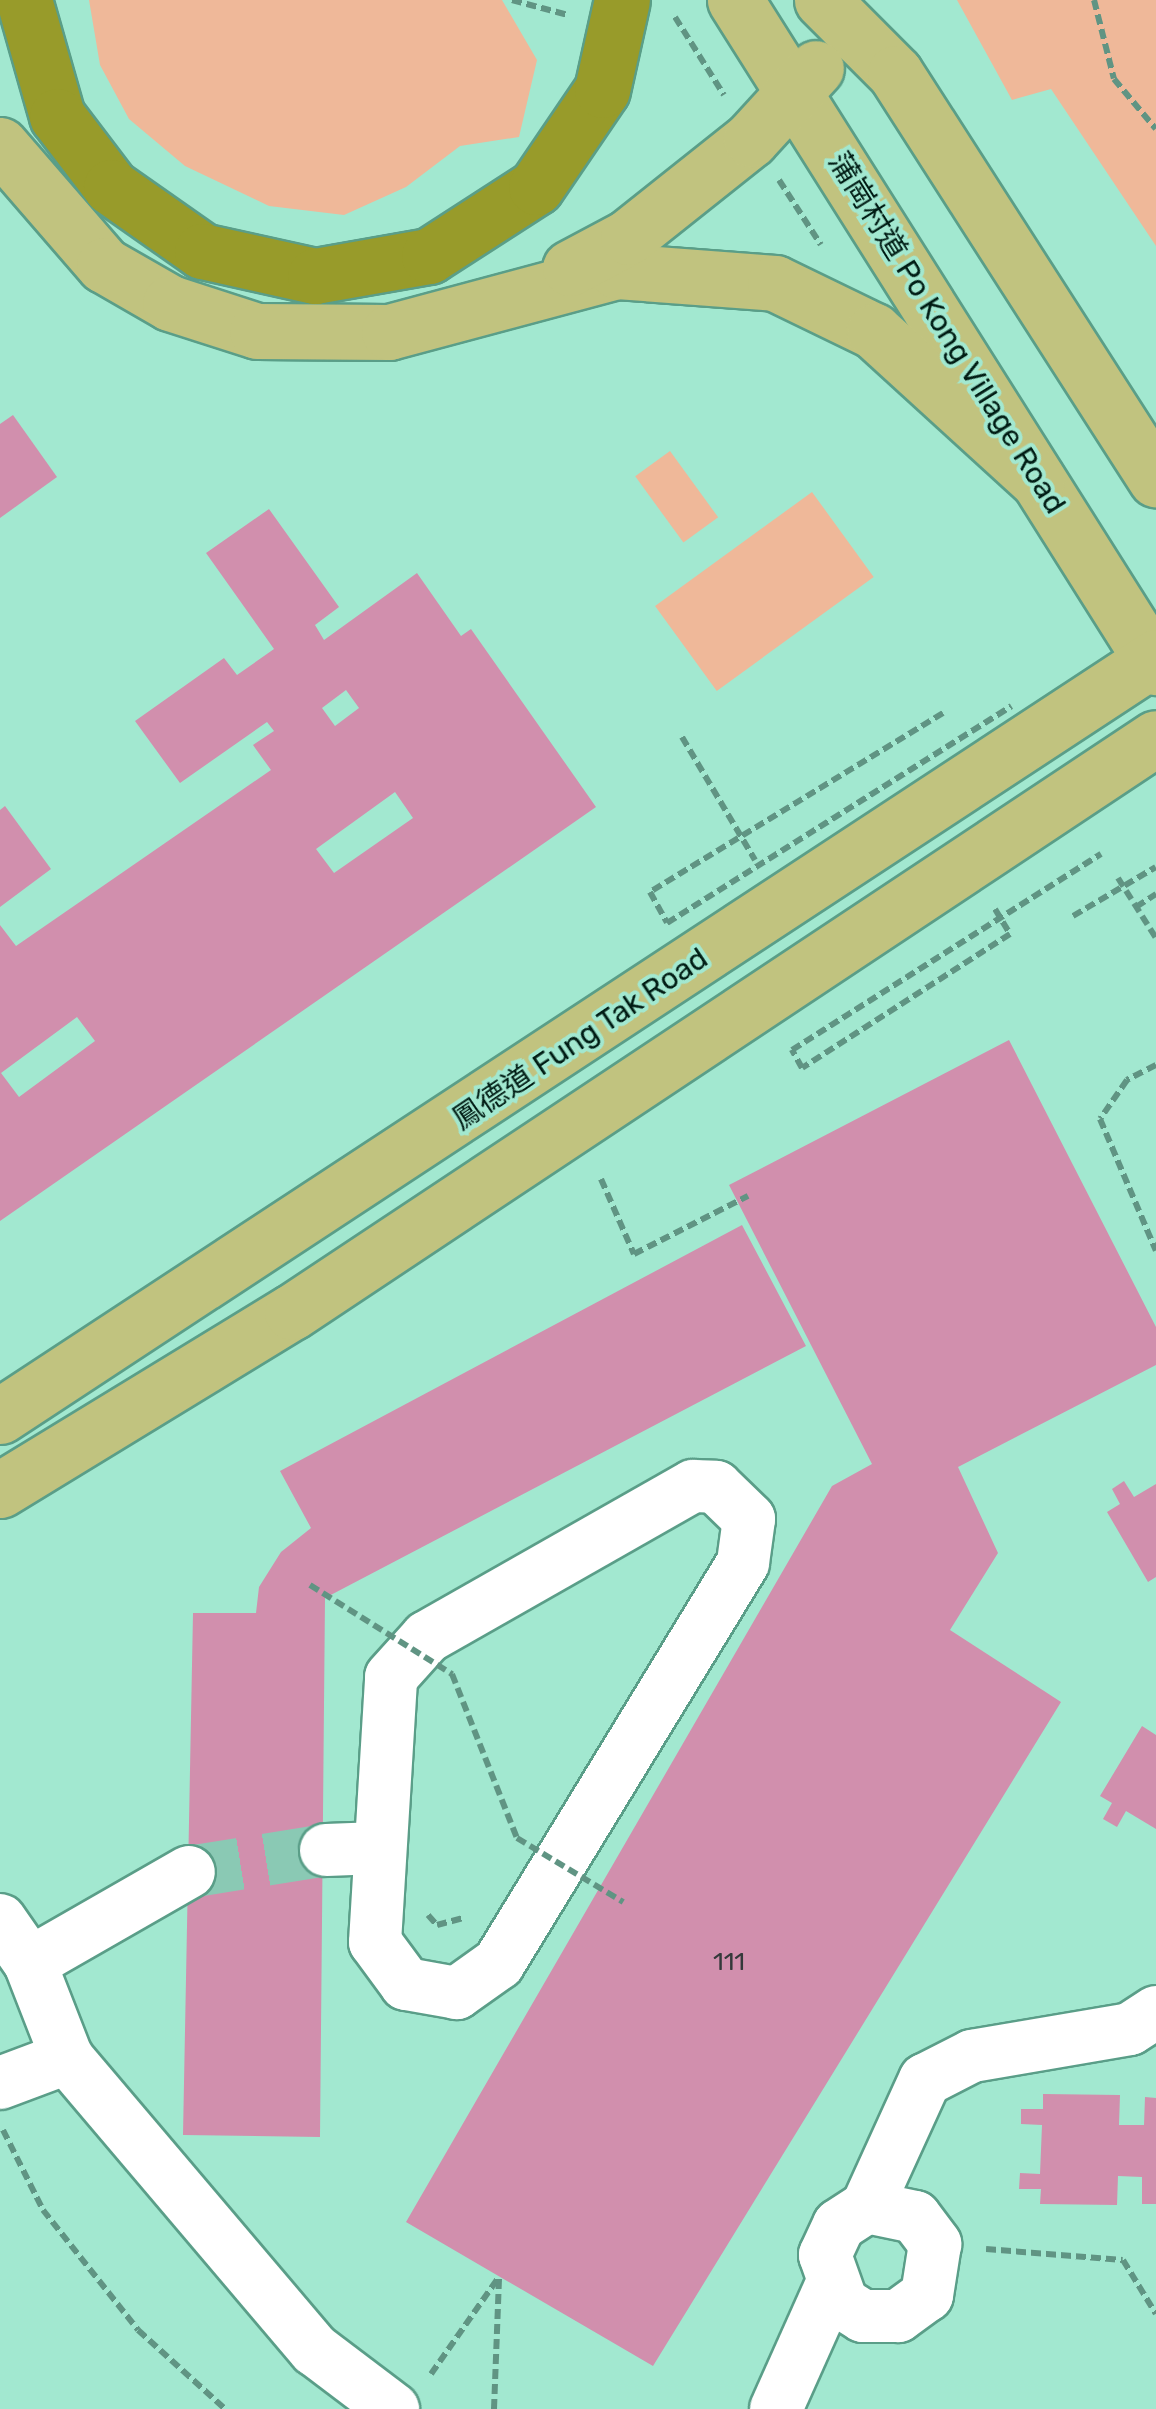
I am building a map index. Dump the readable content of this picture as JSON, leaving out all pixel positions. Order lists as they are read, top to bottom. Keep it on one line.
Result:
{"streets":{"main road":["蒲崗村道 Po Kong Village Road","鳳德道 Fung Tak Road"]},"crossings":[["蒲崗村道 Po Kong Village Road","鳳德道 Fung Tak Road"]],"house_numbers":["111"]}
